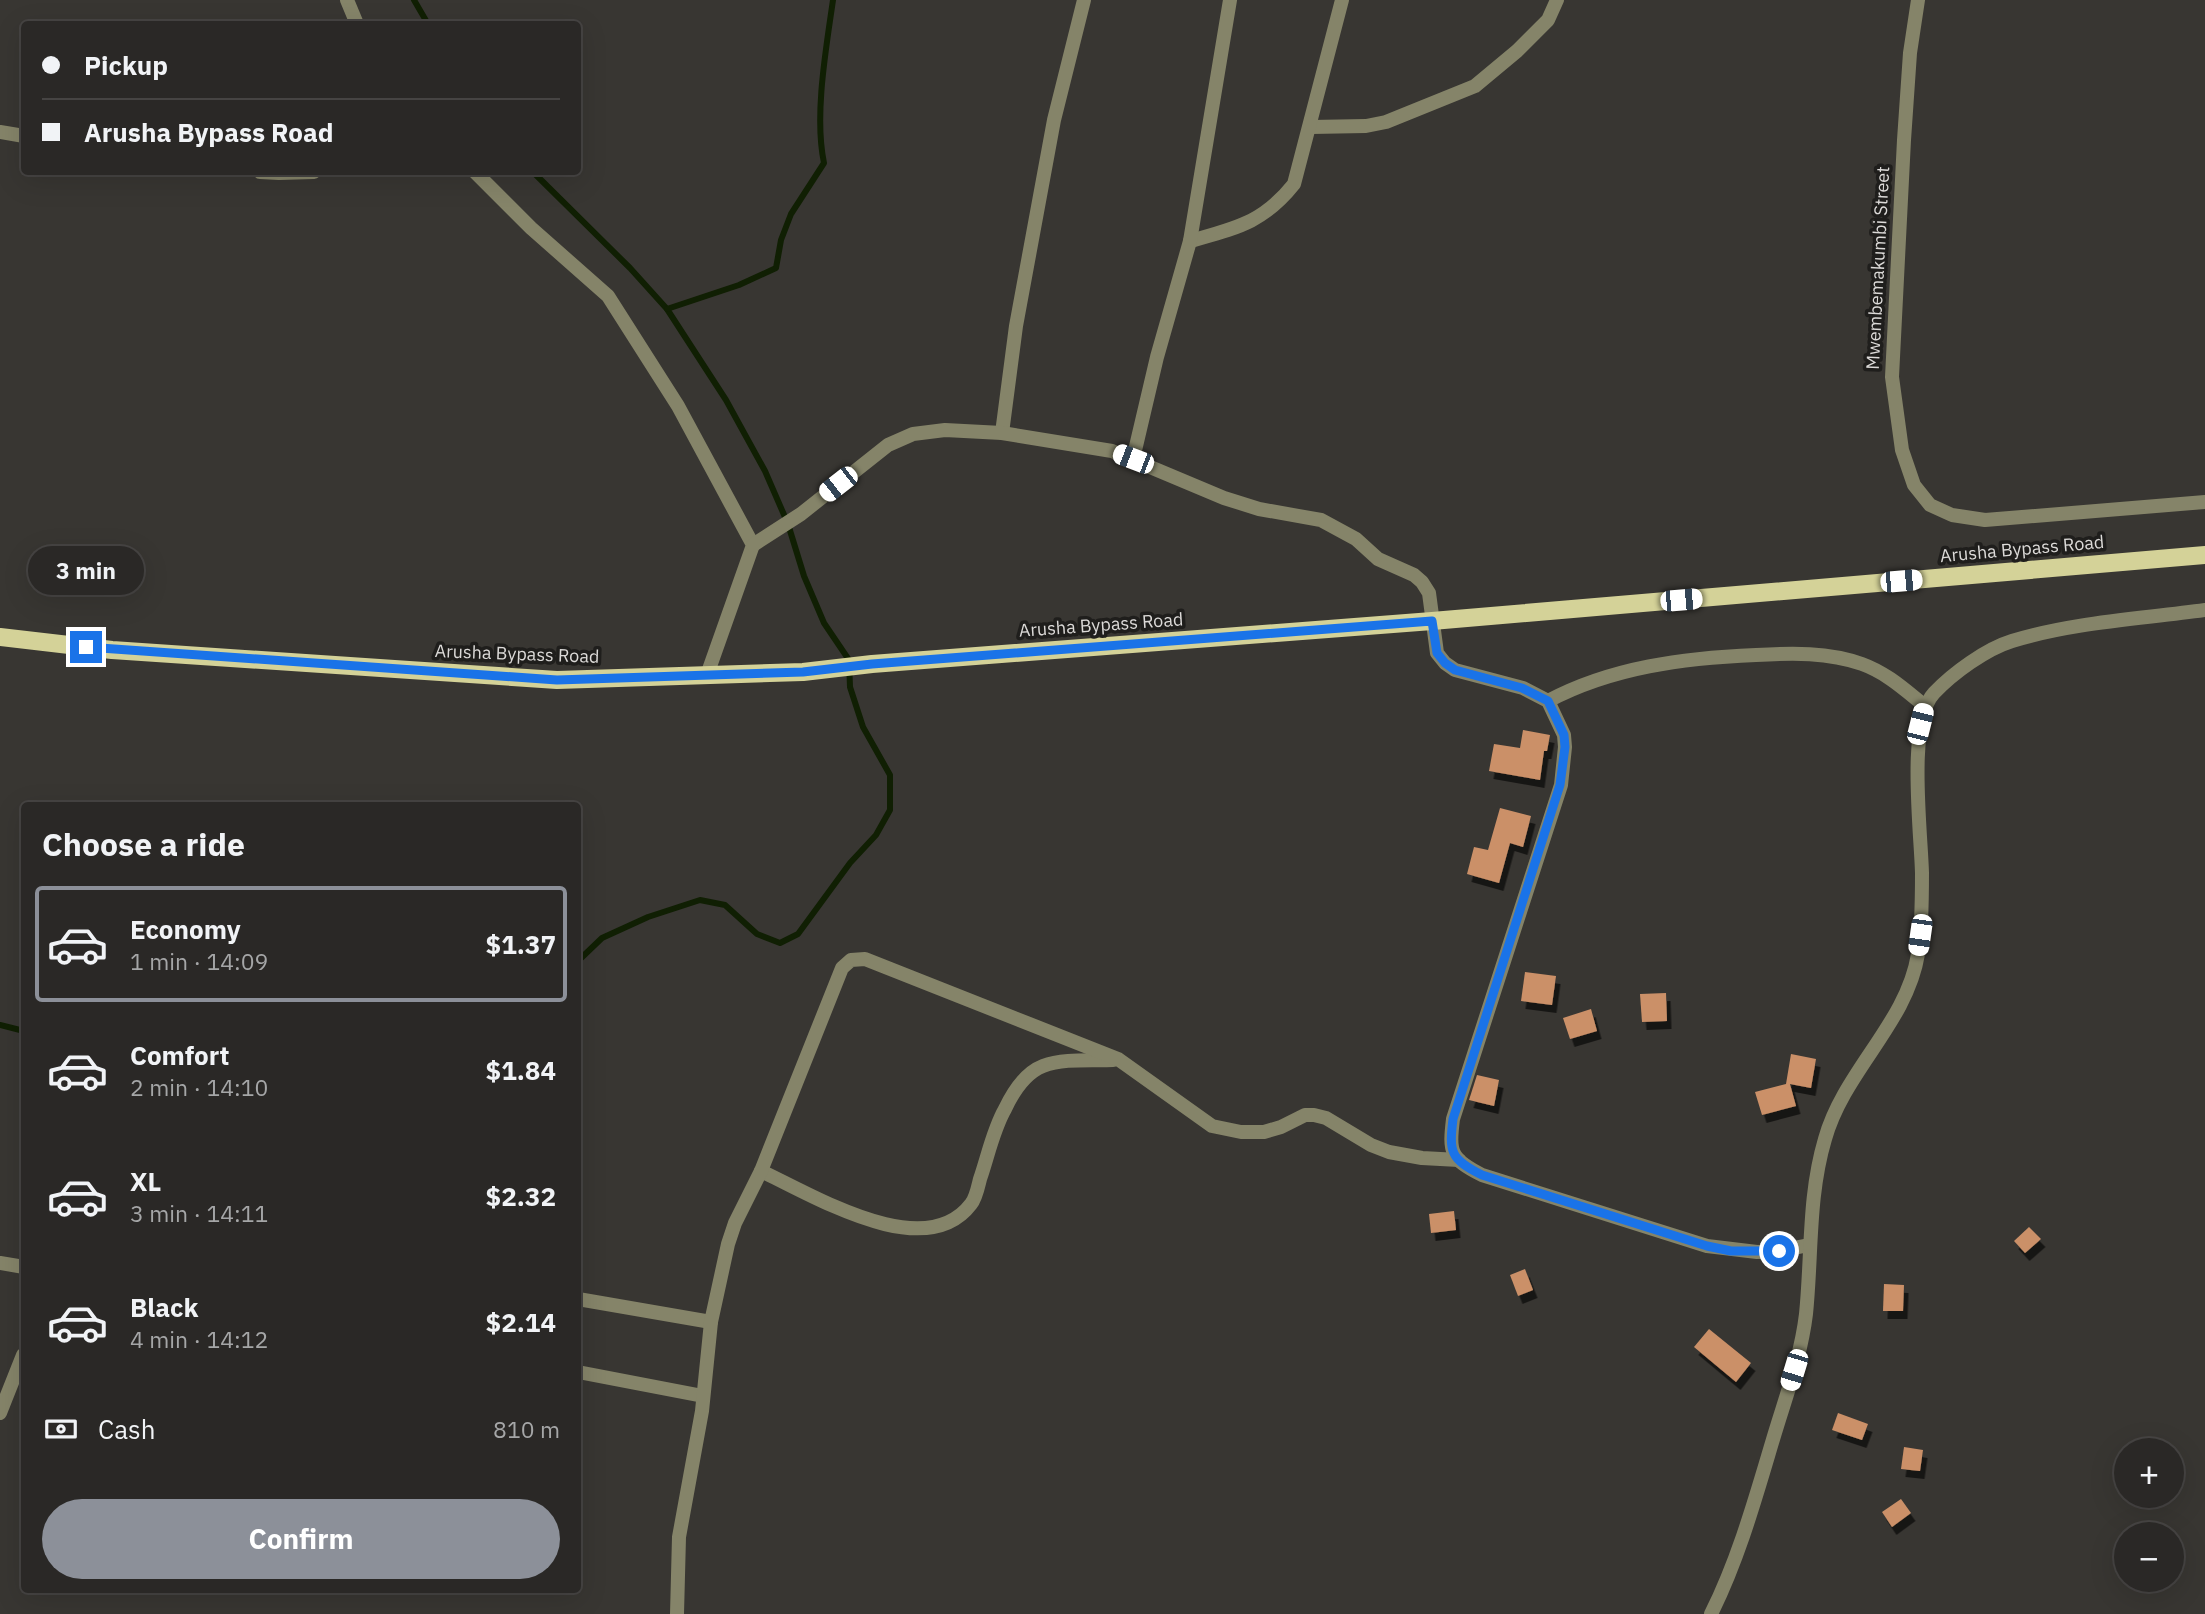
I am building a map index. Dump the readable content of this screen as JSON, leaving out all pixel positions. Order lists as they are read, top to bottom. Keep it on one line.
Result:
{"streets":{"main road":["Arusha Bypass Road"],"street":["Mwembemakumbi Street"]},"page":{"banner":["Pickup","Arusha Bypass Road"],"bubble":"3 min","heading":"Choose a ride","list":[{"name":"Economy","note":"1 min · 14:09","value":"$1.37"},{"name":"Comfort","note":"2 min · 14:10","value":"$1.84"},{"name":"XL","note":"3 min · 14:11","value":"$2.32"},{"name":"Black","note":"4 min · 14:12","value":"$2.14"}],"pay":["Cash","810 m"],"map_buttons":["+","−"],"buttons":"Confirm"}}
